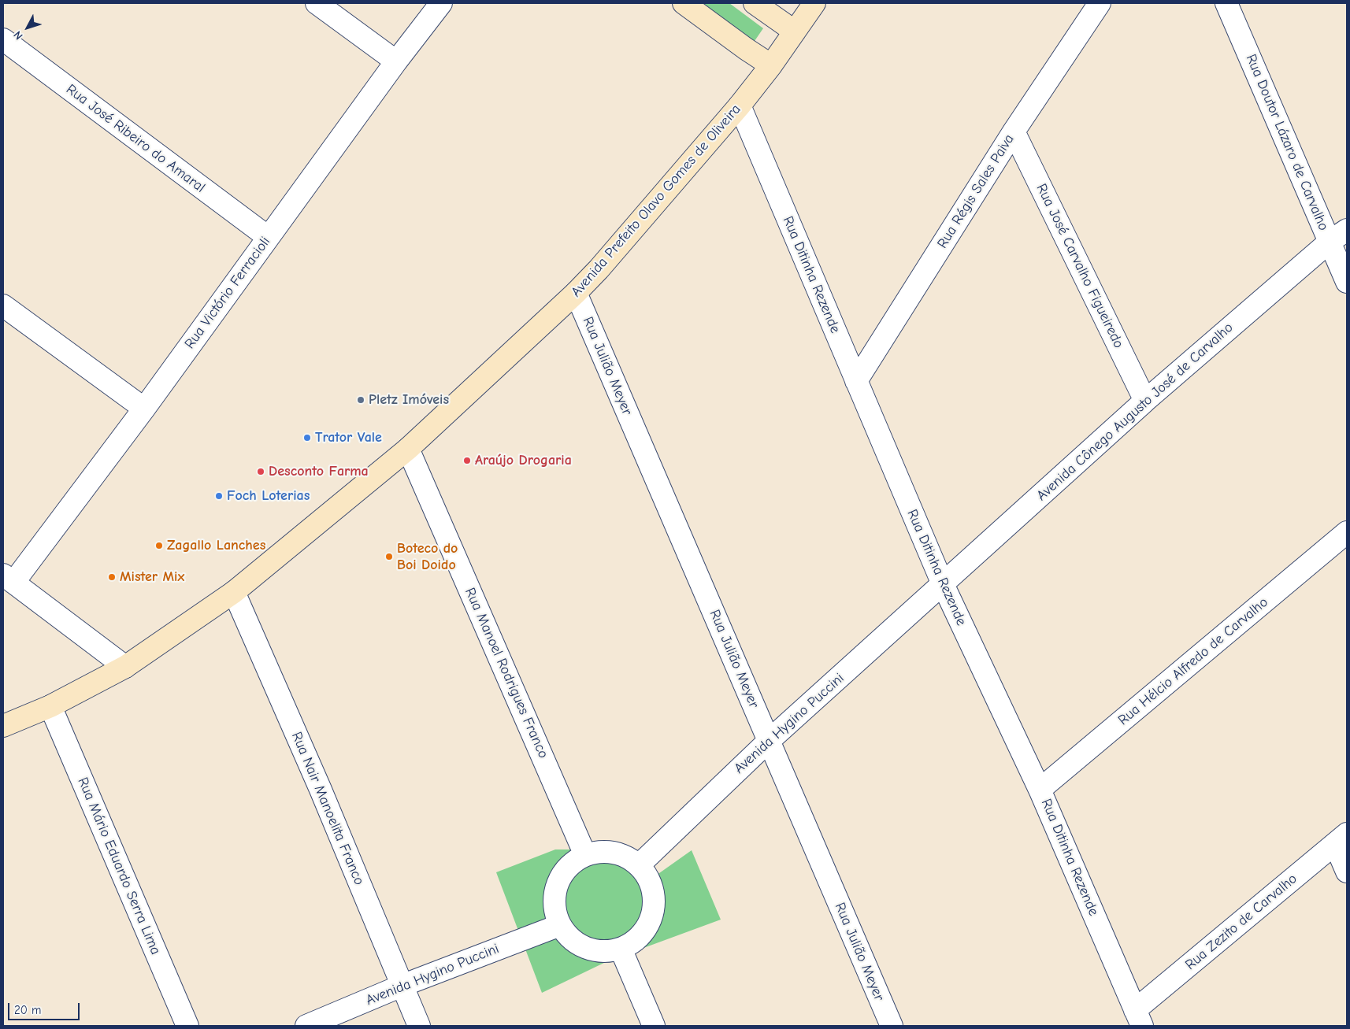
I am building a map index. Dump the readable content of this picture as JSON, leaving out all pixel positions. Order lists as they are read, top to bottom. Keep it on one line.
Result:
{"streets":{"main road":["Avenida Prefeito Olavo Gomes de Oliveira"],"street":["Rua José Ribeiro do Amaral","Rua Doutor Lázaro de Carvalho","Rua Régis Sales Paiva","Rua José Carvalho Figueiredo","Rua Ditinha Rezende","Rua Victório Ferracioli","Rua Julião Meyer","Avenida Cônego Augusto José de Carvalho","Rua Hélcio Alfredo de Carvalho","Rua Manoel Rodrigues Franco","Avenida Hygino Puccini","Rua Nair Manoelita Franco","Rua Mário Eduardo Serra Lima","Rua Zezito de Carvalho"]},"crossings":[["Rua José Ribeiro do Amaral","Rua Victório Ferracioli"],["Rua Doutor Lázaro de Carvalho","Avenida Cônego Augusto José de Carvalho"],["Rua Régis Sales Paiva","Rua José Carvalho Figueiredo"],["Rua Régis Sales Paiva","Rua Ditinha Rezende"],["Avenida Prefeito Olavo Gomes de Oliveira","Rua Ditinha Rezende"],["Avenida Prefeito Olavo Gomes de Oliveira","Rua Julião Meyer"],["Avenida Prefeito Olavo Gomes de Oliveira","Rua Manoel Rodrigues Franco"],["Avenida Prefeito Olavo Gomes de Oliveira","Rua Nair Manoelita Franco"],["Avenida Prefeito Olavo Gomes de Oliveira","Rua Mário Eduardo Serra Lima"],["Rua José Carvalho Figueiredo","Avenida Cônego Augusto José de Carvalho"],["Rua Ditinha Rezende","Avenida Cônego Augusto José de Carvalho"],["Rua Ditinha Rezende","Rua Hélcio Alfredo de Carvalho"],["Rua Ditinha Rezende","Avenida Hygino Puccini"],["Rua Ditinha Rezende","Rua Zezito de Carvalho"],["Rua Julião Meyer","Avenida Hygino Puccini"],["Avenida Cônego Augusto José de Carvalho","Avenida Hygino Puccini"],["Rua Manoel Rodrigues Franco","Avenida Hygino Puccini"],["Avenida Hygino Puccini","Rua Nair Manoelita Franco"]],"places":["Pletz Imóveis","Trator Vale","Araújo Drogaria","Desconto Farma","Foch Loterias","Zagallo Lanches","Boteco do Boi Doido","Mister Mix"],"scale_bar":"20 m","north":"bottom left"}
